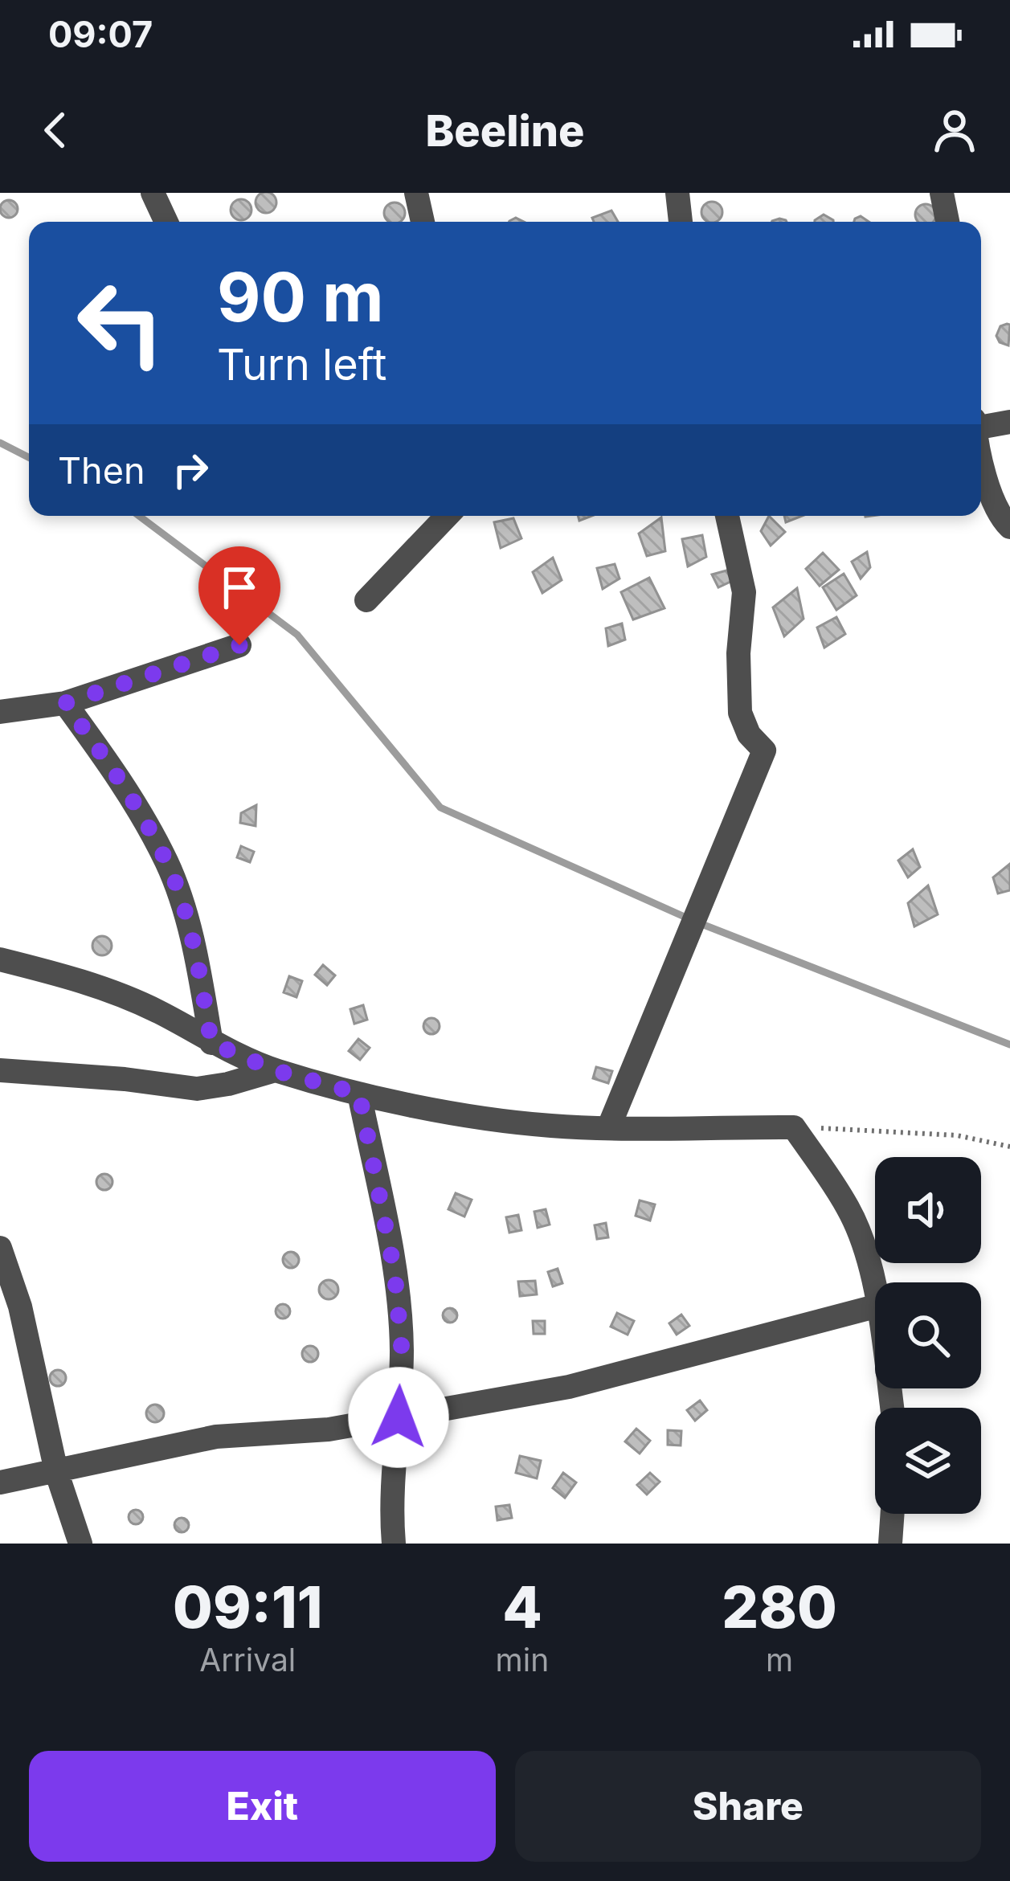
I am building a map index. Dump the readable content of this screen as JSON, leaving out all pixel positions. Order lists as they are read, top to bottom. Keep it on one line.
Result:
{"page":{"status":"09:07","header":"Beeline","turn":["90 m","Turn left"],"then":"Then","eta":["09:11","Arrival","4","min","280","m"],"buttons":["Exit","Share"]}}
